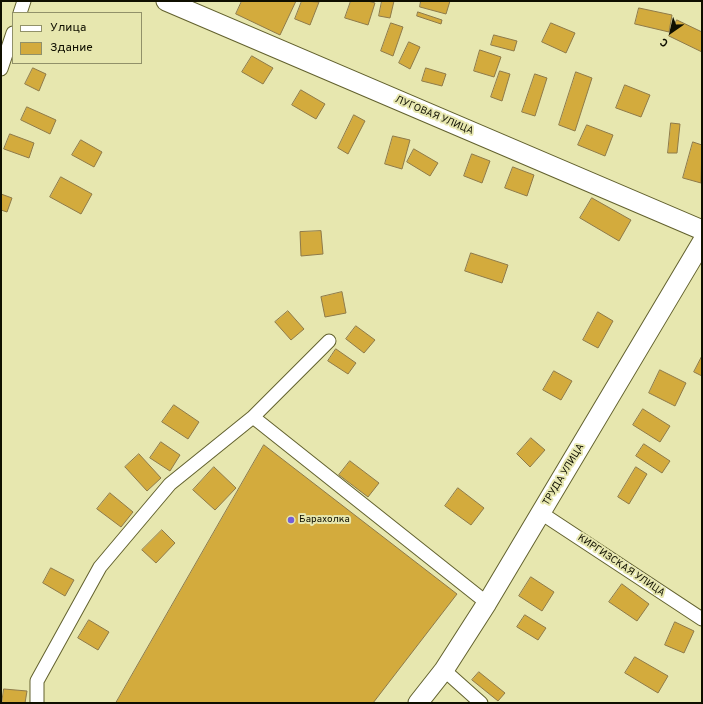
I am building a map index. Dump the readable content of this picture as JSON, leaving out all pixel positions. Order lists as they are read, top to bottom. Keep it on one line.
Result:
{"streets":{"street":["ЛУГОВАЯ УЛИЦА","ТРУДА УЛИЦА","КИРГИЗСКАЯ УЛИЦА"]},"crossings":[["ТРУДА УЛИЦА","КИРГИЗСКАЯ УЛИЦА"]],"places":["Барахолка"],"legend":["Улица","Здание"],"north":"bottom left"}
